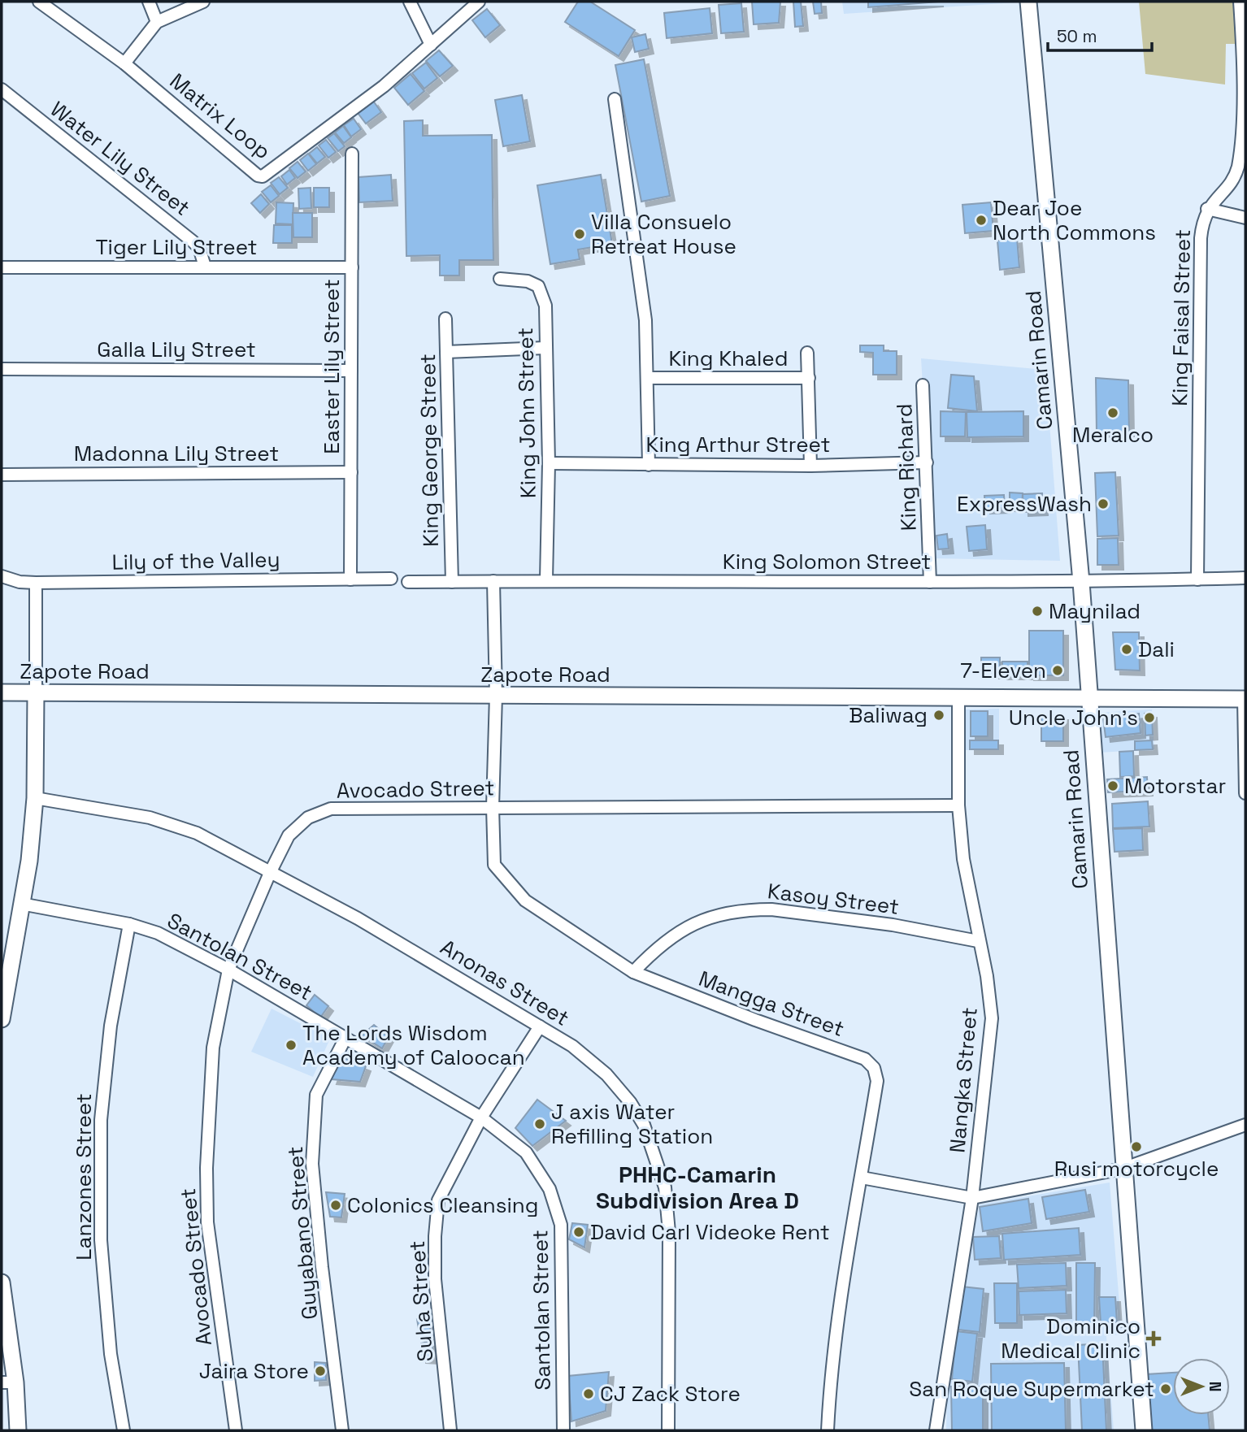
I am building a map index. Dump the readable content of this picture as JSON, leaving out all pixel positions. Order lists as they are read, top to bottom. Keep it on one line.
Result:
{"streets":{"main road":["Camarin Road","Zapote Road"],"street":["Matrix Loop","Water Lily Street","Tiger Lily Street","King Faisal Street","Galla Lily Street","King Khaled","Easter Lily Street","King John Street","King Arthur Street","King George Street","Madonna Lily Street","King Richard","Lily of the Valley","King Solomon Street","Avocado Street","Kasoy Street","Santolan Street","Anonas Street","Mangga Street","Nangka Street","Lanzones Street","Guyabano Street","Suha Street"]},"crossings":[["Water Lily Street","Tiger Lily Street"],["Tiger Lily Street","Easter Lily Street"],["King Faisal Street","King Solomon Street"],["Galla Lily Street","Easter Lily Street"],["Camarin Road","King Solomon Street"],["Camarin Road","Zapote Road"],["Easter Lily Street","Madonna Lily Street"],["Easter Lily Street","Lily of the Valley"],["King John Street","King Arthur Street"],["King John Street","King Solomon Street"],["King Arthur Street","King Richard"],["King George Street","King Solomon Street"],["King Richard","King Solomon Street"],["King Solomon Street","Mangga Street"],["Zapote Road","Mangga Street"],["Zapote Road","Nangka Street"],["Avocado Street","Santolan Street"],["Avocado Street","Anonas Street"],["Avocado Street","Mangga Street"],["Avocado Street","Nangka Street"],["Kasoy Street","Mangga Street"],["Kasoy Street","Nangka Street"],["Santolan Street","Lanzones Street"],["Santolan Street","Guyabano Street"],["Santolan Street","Suha Street"],["Anonas Street","Suha Street"]],"districts":["PHHC-Camarin Subdivision Area D"],"places":{"other":["Dear Joe North Commons","Villa Consuelo Retreat House","Meralco","ExpressWash","Maynilad","Dali","7-Eleven","Baliwag","Uncle John's","Motorstar","The Lords Wisdom Academy of Caloocan","J axis Water Refilling Station","Rusi motorcycle","Colonics Cleansing","David Carl Videoke Rent","Jaira Store","San Roque Supermarket","CJ Zack Store"],"health":["Dominico Medical Clinic"]},"scale_bar":"50 m","north":"right"}
